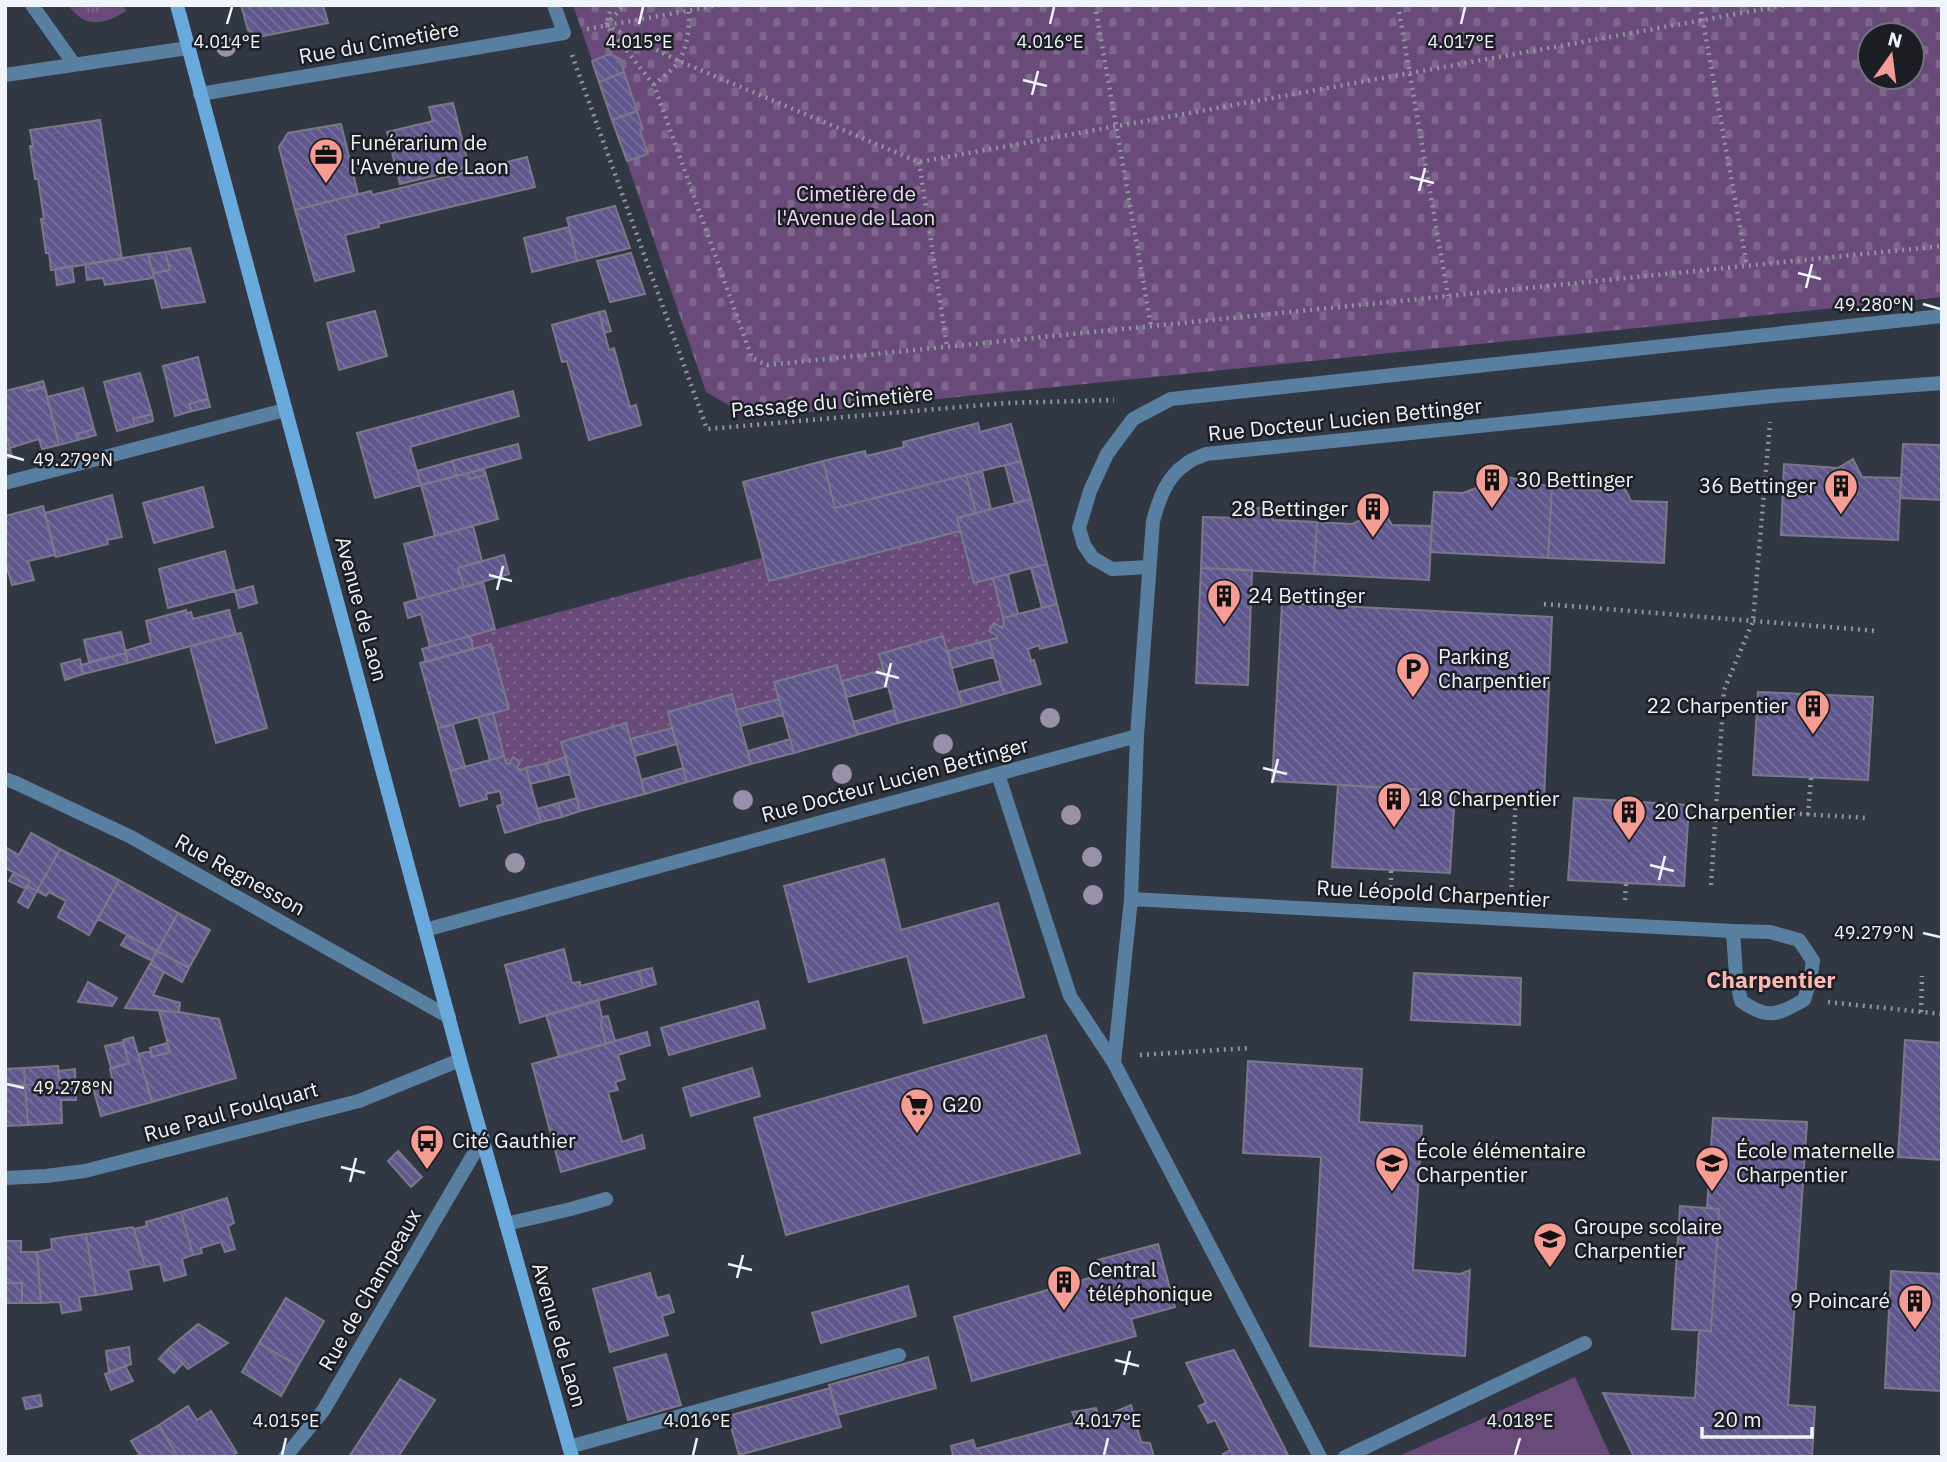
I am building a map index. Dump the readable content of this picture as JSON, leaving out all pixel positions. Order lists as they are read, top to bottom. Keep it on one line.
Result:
{"streets":{"main road":["Avenue de Laon"],"street":["Rue du Cimetière","Rue Docteur Lucien Bettinger","Rue Regnesson","Rue Léopold Charpentier","Rue Paul Foulquart","Rue de Champeaux"],"path":["Passage du Cimetière"]},"crossings":[["Rue du Cimetière","Passage du Cimetière"],["Rue du Cimetière","Avenue de Laon"],["Rue Docteur Lucien Bettinger","Avenue de Laon"],["Avenue de Laon","Rue Regnesson"],["Avenue de Laon","Rue Paul Foulquart"],["Avenue de Laon","Rue de Champeaux"]],"districts":["Charpentier"],"parks":["Cimetière de l'Avenue de Laon"],"places":{"office":["Funérarium de l'Avenue de Laon"],"building":["30 Bettinger","36 Bettinger","28 Bettinger","24 Bettinger","22 Charpentier","18 Charpentier","20 Charpentier","Central téléphonique","9 Poincaré"],"parking":["Parking Charpentier"],"supermarket":["G20"],"bus stop":["Cité Gauthier"],"school or university":["École élémentaire Charpentier","École maternelle Charpentier","Groupe scolaire Charpentier"]},"scale_bar":"20 m","north":"top","coordinates":["4.014°E","4.015°E","4.016°E","4.017°E","49.280°N","49.279°N","49.278°N","4.018°E"]}
